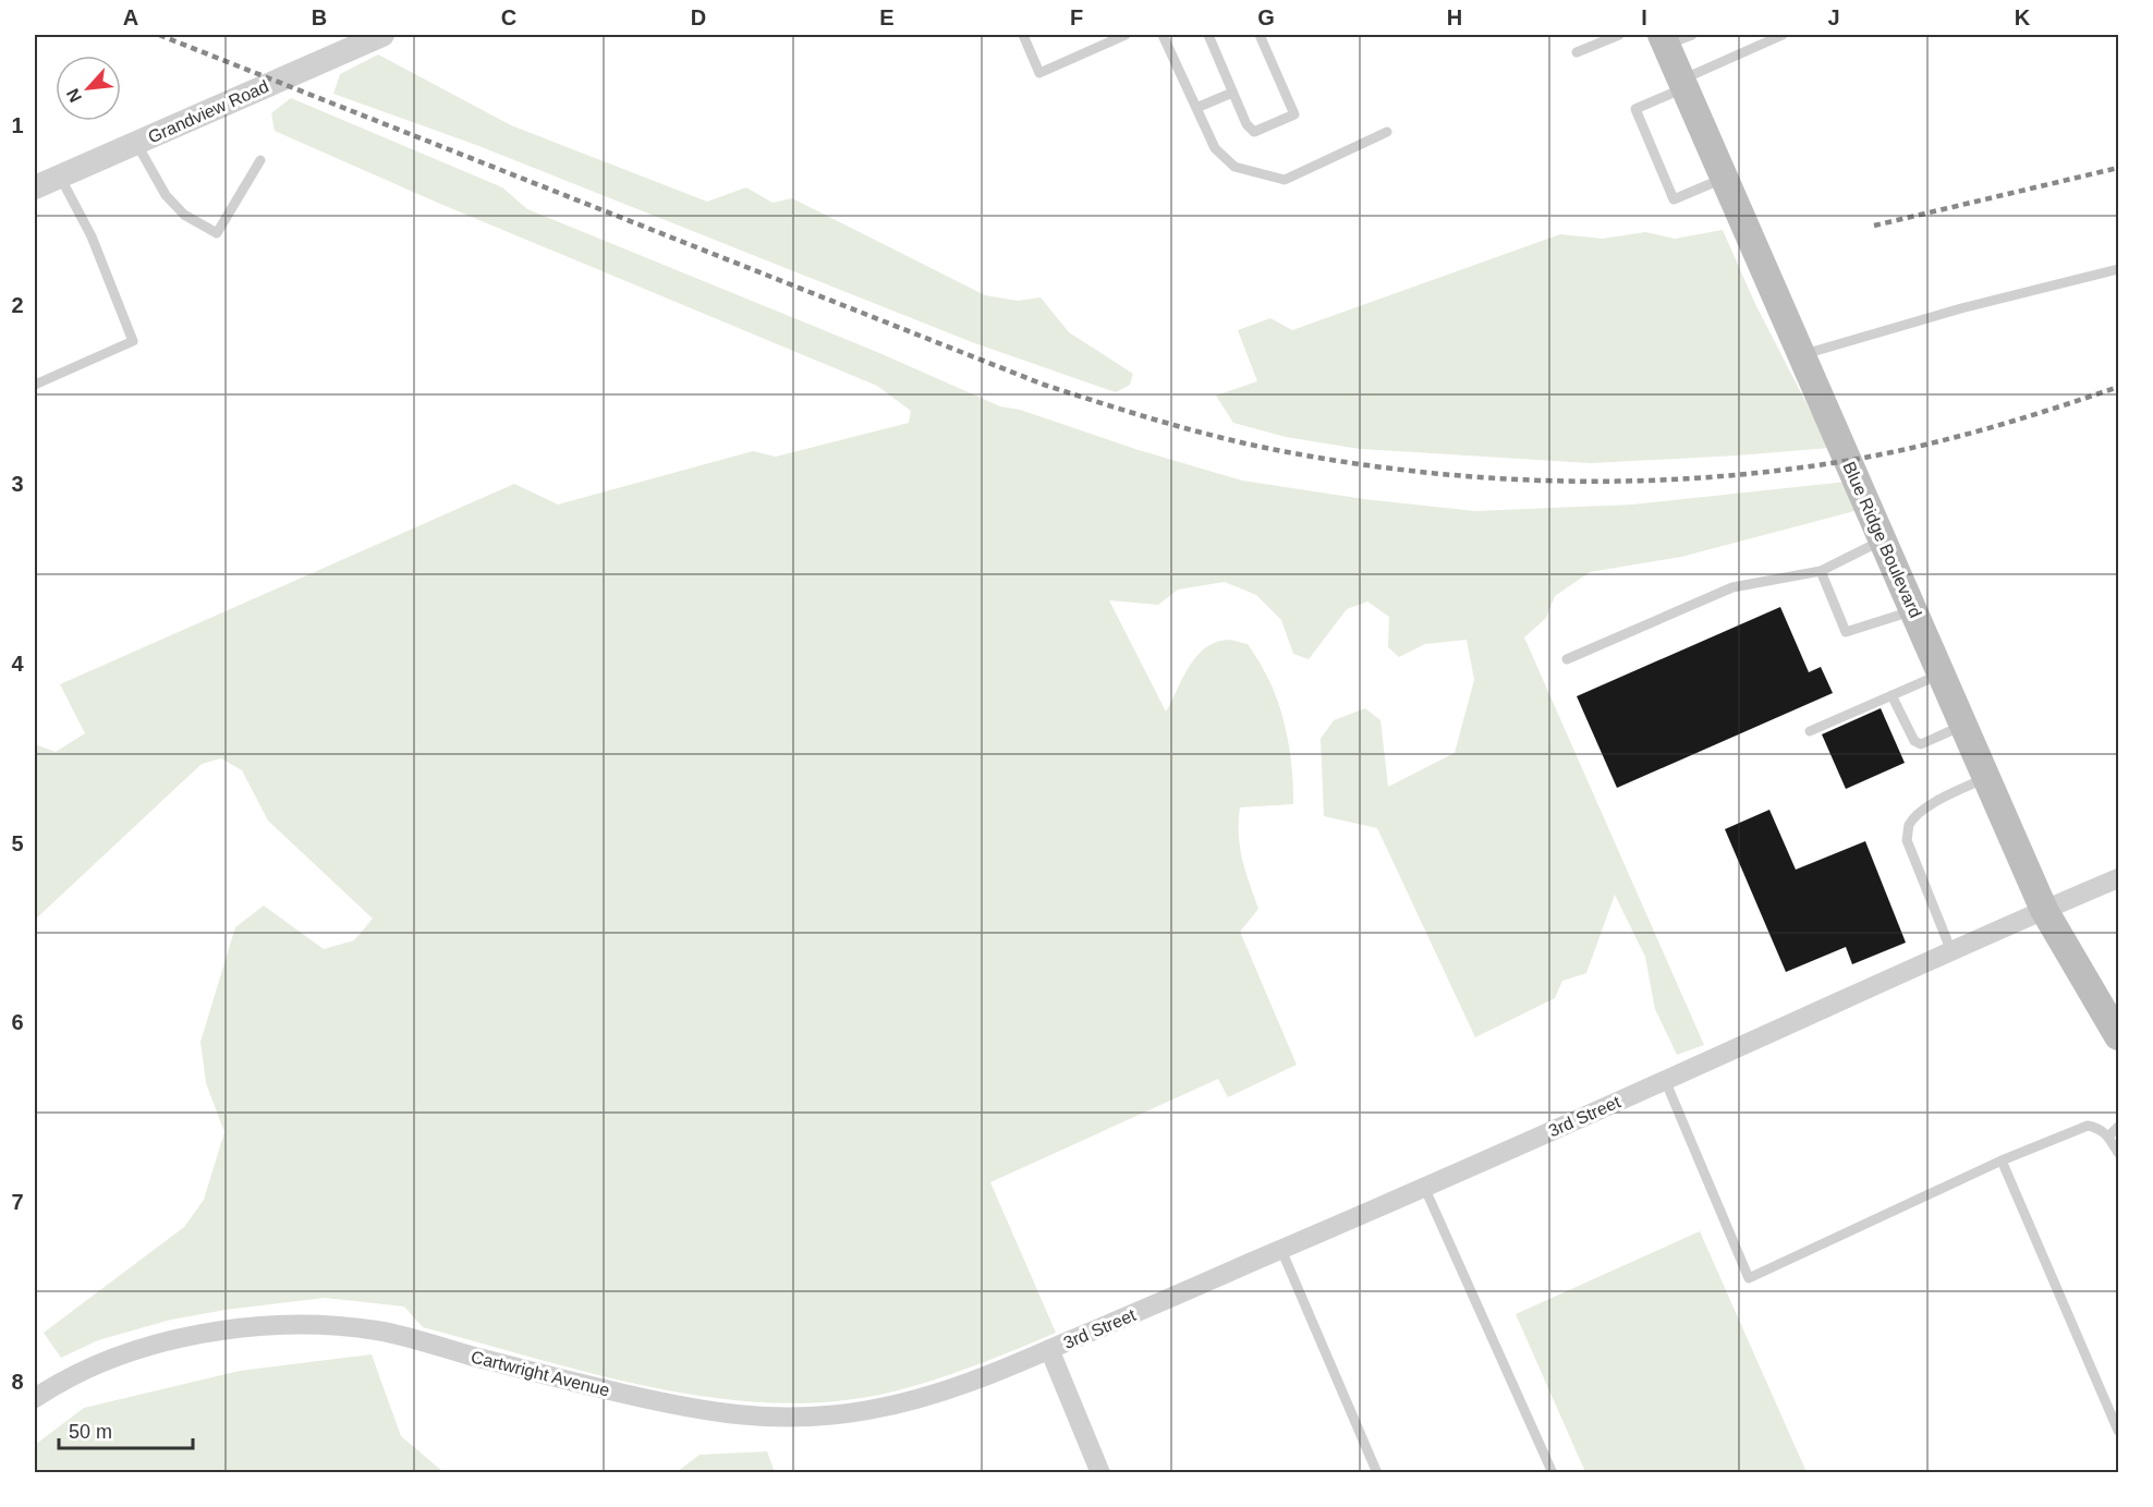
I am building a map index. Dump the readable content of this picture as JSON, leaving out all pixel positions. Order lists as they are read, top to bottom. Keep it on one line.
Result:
{"streets":{"main road":["Blue Ridge Boulevard"],"street":["Grandview Road","3rd Street","Cartwright Avenue"]},"crossings":[["Blue Ridge Boulevard","3rd Street"],["3rd Street","Cartwright Avenue"]],"scale_bar":"50 m","north":"bottom left","grid":{"columns":["A","B","C","D","E","F","G","H","I","J","K"],"rows":["1","2","3","4","5","6","7","8"]}}
